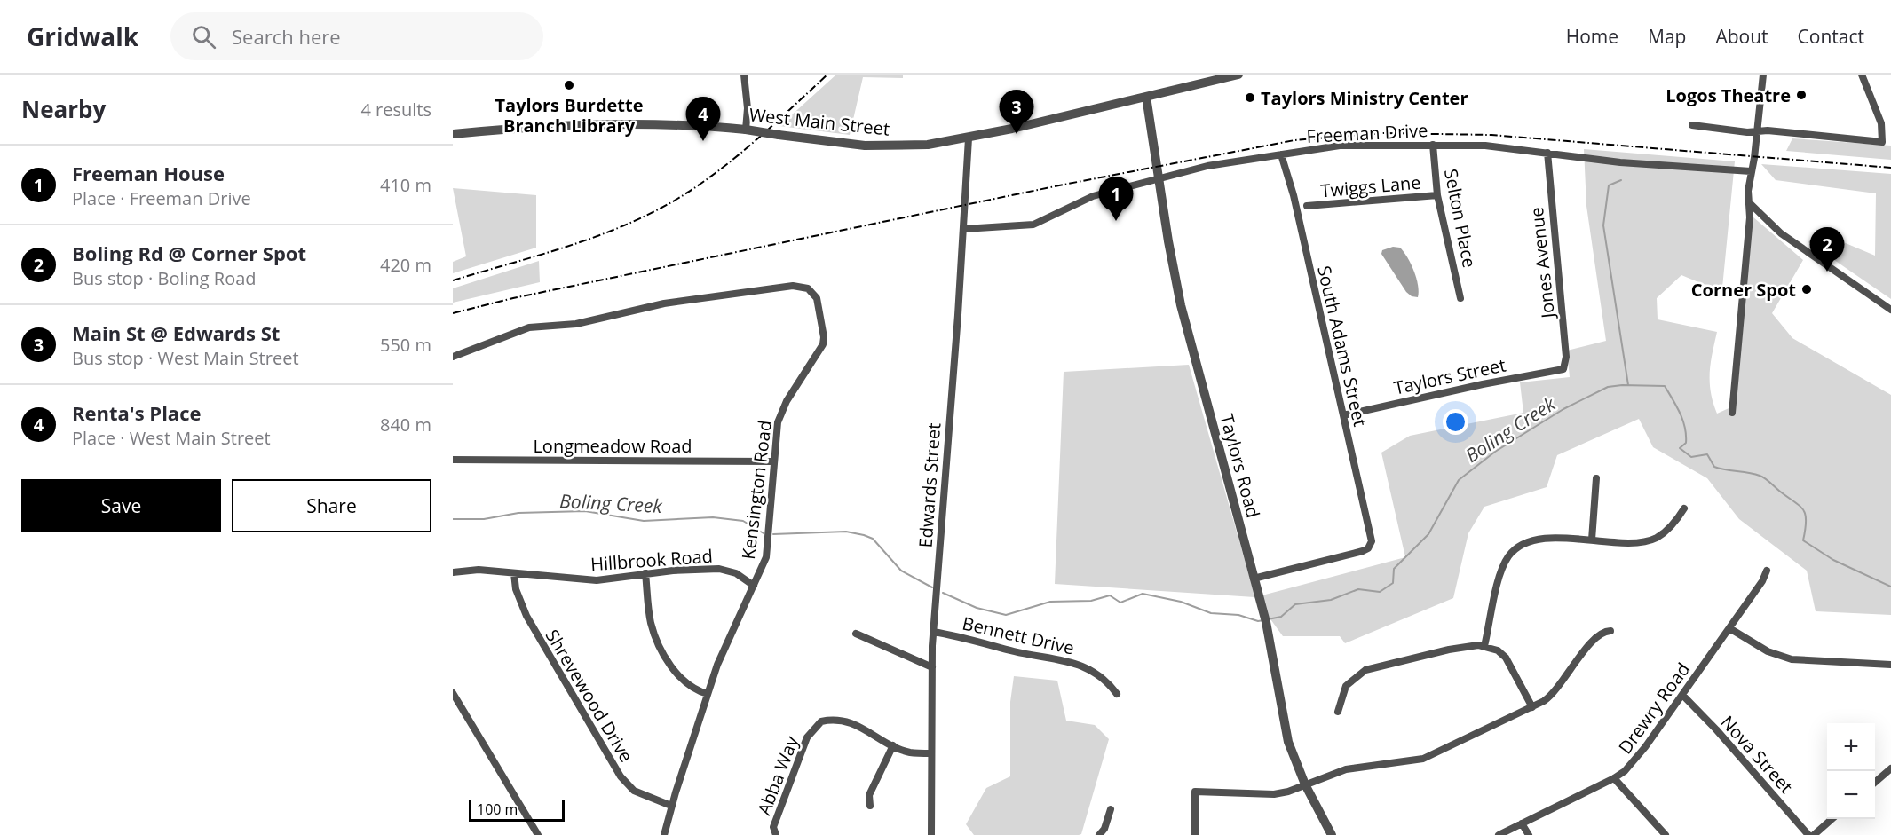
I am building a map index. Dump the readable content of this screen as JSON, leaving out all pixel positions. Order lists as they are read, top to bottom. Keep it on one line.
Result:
{"streets":{"street":["West Main Street","Freeman Drive","Twiggs Lane","Selton Place","Jones Avenue","South Adams Street","Taylors Street","Longmeadow Road","Taylors Road","Edwards Street","Kensington Road","Hillbrook Road","Bennett Drive","Shrevewood Drive","Drewry Road","Nova Street","Abba Way"]},"crossings":[["West Main Street","Taylors Road"],["West Main Street","Edwards Street"],["Freeman Drive","Selton Place"],["Freeman Drive","Jones Avenue"],["Freeman Drive","South Adams Street"],["Freeman Drive","Taylors Road"],["Freeman Drive","Edwards Street"],["Twiggs Lane","Selton Place"],["Jones Avenue","Taylors Street"],["South Adams Street","Taylors Street"],["South Adams Street","Taylors Road"],["Longmeadow Road","Kensington Road"],["Edwards Street","Bennett Drive"],["Edwards Street","Abba Way"],["Kensington Road","Hillbrook Road"],["Kensington Road","Shrevewood Drive"],["Hillbrook Road","Shrevewood Drive"],["Drewry Road","Nova Street"]],"water":["Boling Creek"],"places":["Taylors Burdette Branch Library","Logos Theatre","Taylors Ministry Center","Corner Spot"],"scale_bar":"100 m","page":{"header":"Gridwalk","search":"Search here","nav":["Home","Map","About","Contact"],"heading":["Nearby","4 results"],"pins":["3","4","1","2"],"list":[{"mark":"1","name":"Freeman House","note":"Place · Freeman Drive","value":"410 m"},{"mark":"2","name":"Boling Rd @ Corner Spot","note":"Bus stop · Boling Road","value":"420 m"},{"mark":"3","name":"Main St @ Edwards St","note":"Bus stop · West Main Street","value":"550 m"},{"mark":"4","name":"Renta's Place","note":"Place · West Main Street","value":"840 m"}],"buttons":["Save","Share"],"map_buttons":["+","−"],"scale":"100 m"}}
